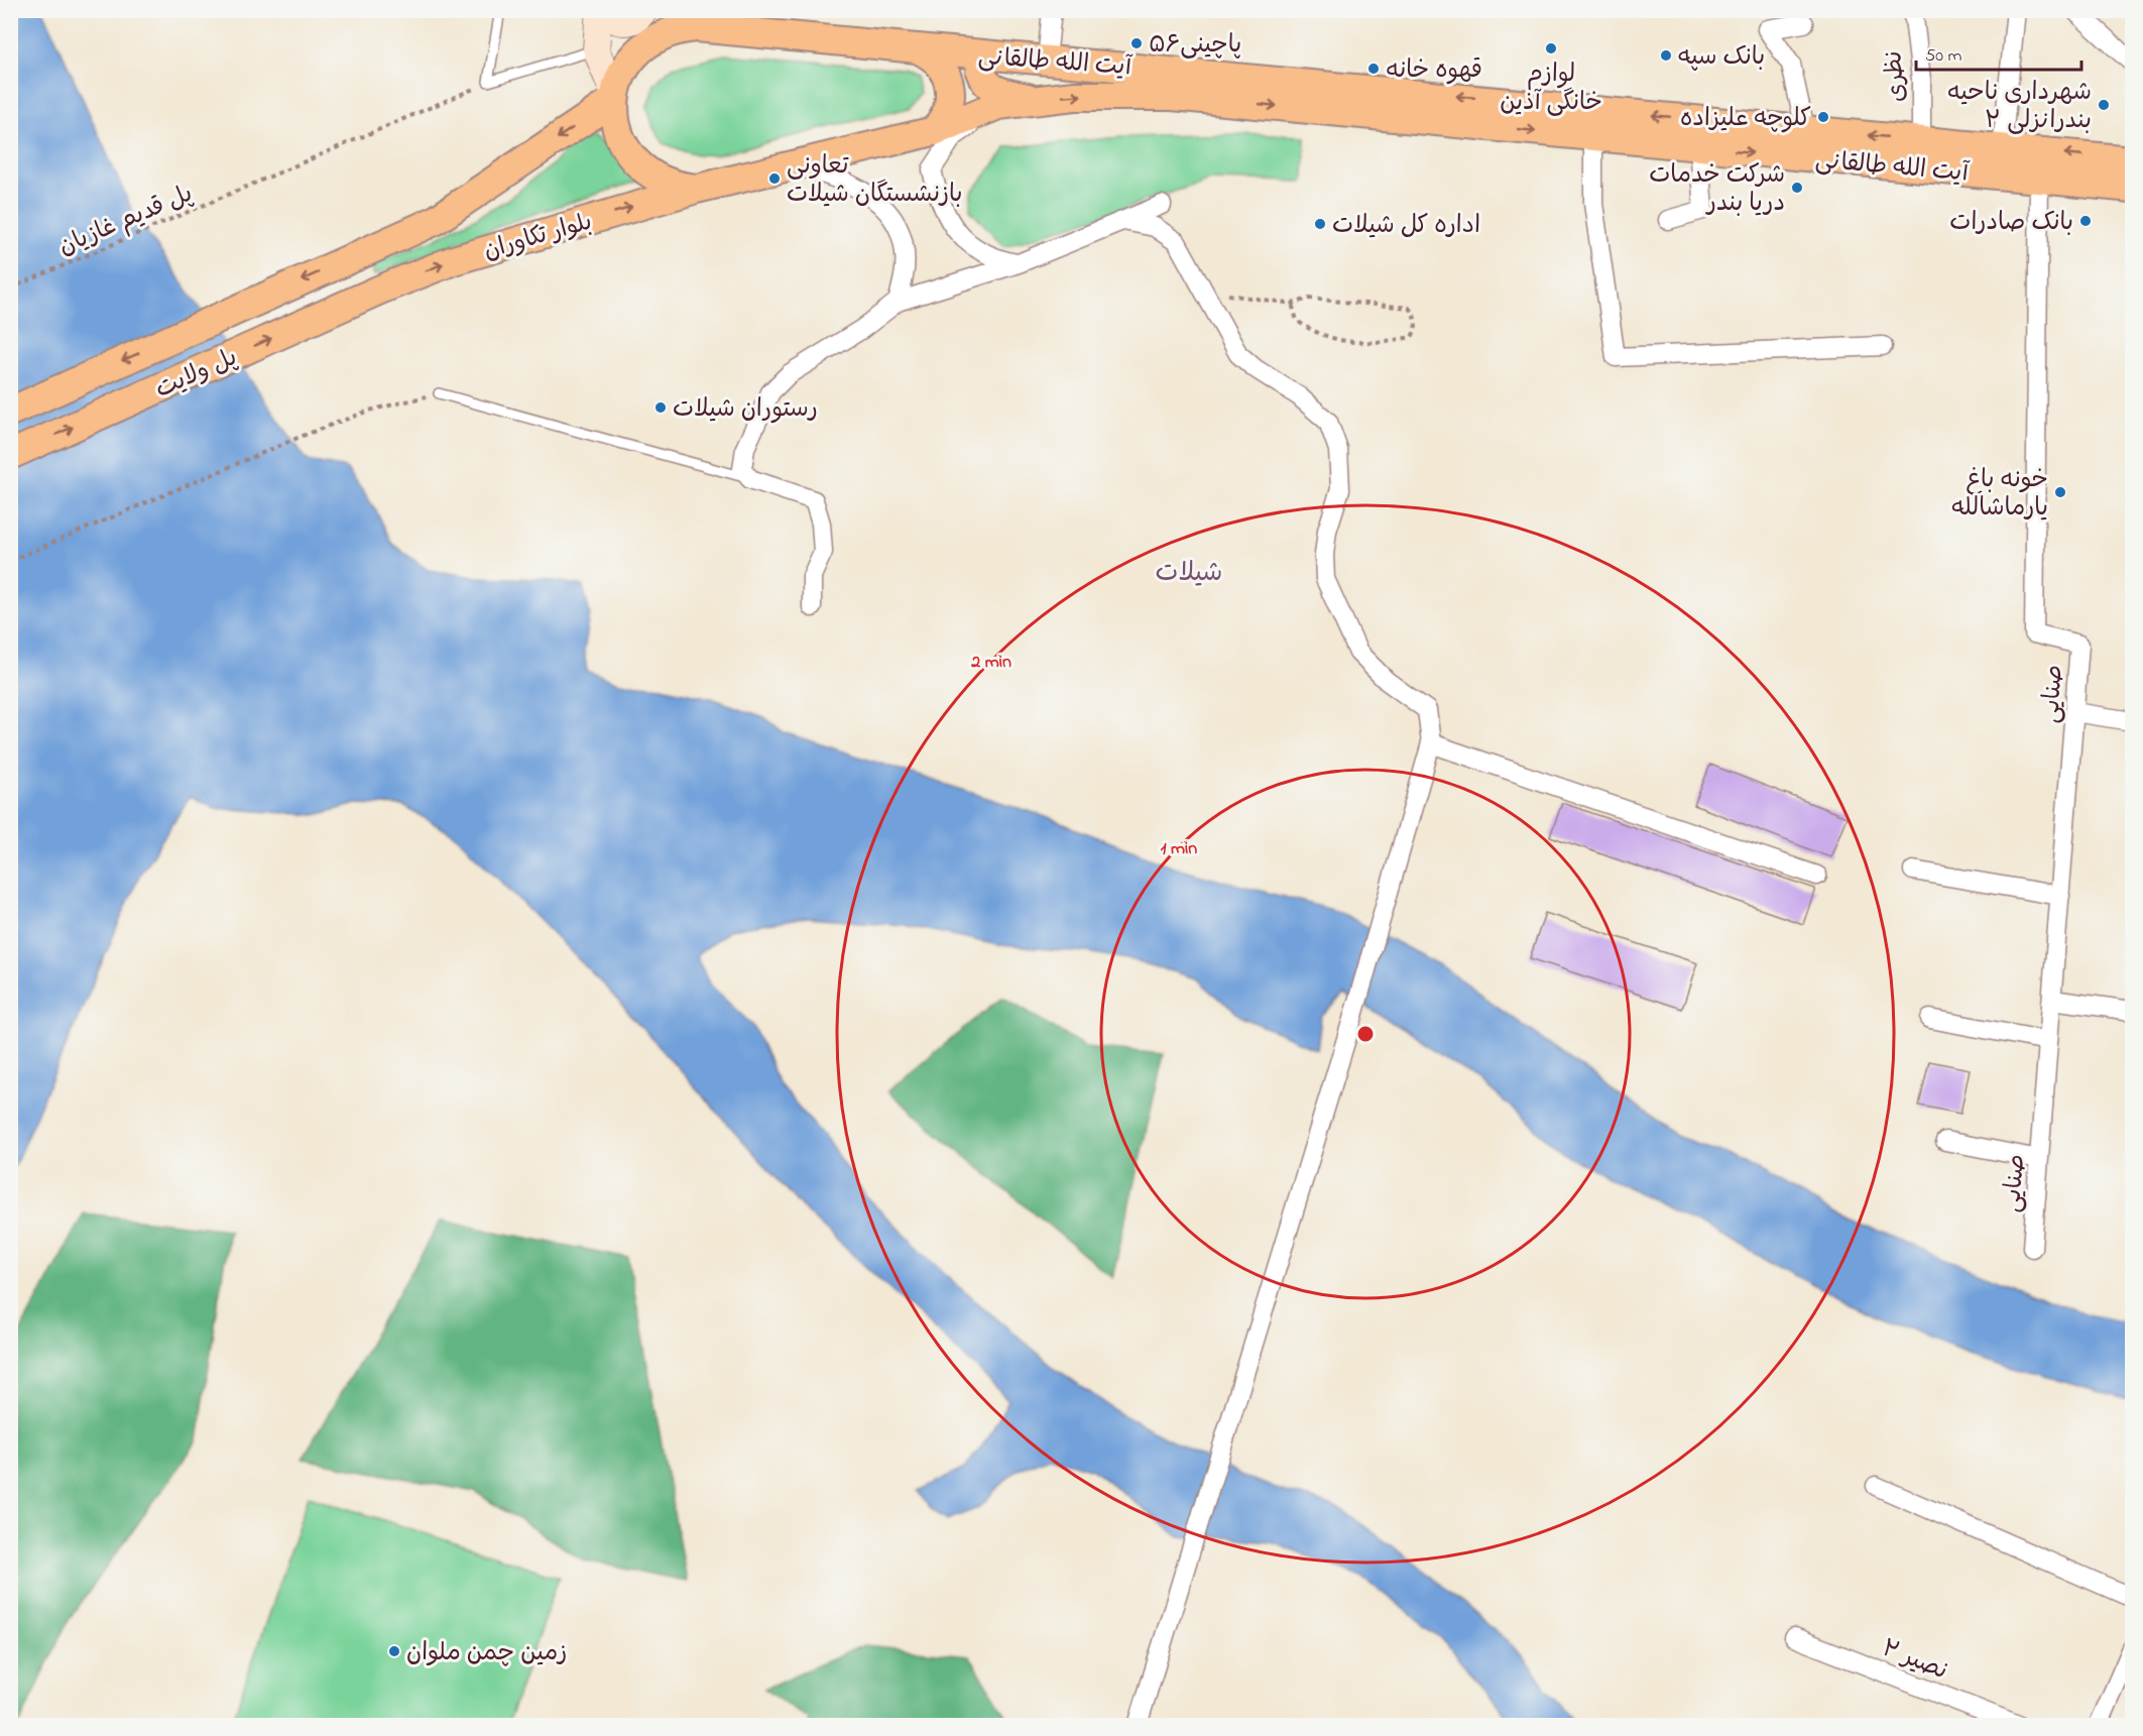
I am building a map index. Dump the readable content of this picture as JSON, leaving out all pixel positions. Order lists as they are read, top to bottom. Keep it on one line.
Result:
{"streets":{"main road":["آیت الله طالقانی","بلوار تکاوران","پل ولایت"],"street":["نظری","صنایی","نصیر ۲"],"path":["پل قدیم غازیان"]},"crossings":[["آیت الله طالقانی","نظری"],["آیت الله طالقانی","بلوار تکاوران"],["آیت الله طالقانی","صنایی"],["بلوار تکاوران","پل ولایت"]],"one_way":["بلوار تکاوران"],"districts":["شیلات"],"places":["پاچینی۵۶","لوازم خانگی آذین","بانک سپه","قهوه خانه","شهرداری ناحیه ۲ بندرانزلی","کلوچه علیزاده","تعاونی بازنشستگان شیلات","شرکت خدمات دریا بندر","بانک صادرات","اداره کل شیلات","رستوران شیلات","خونه باغ یارماشالله","زمین چمن ملوان"],"scale_bar":"50 m","rings":["2 min","1 min"]}
